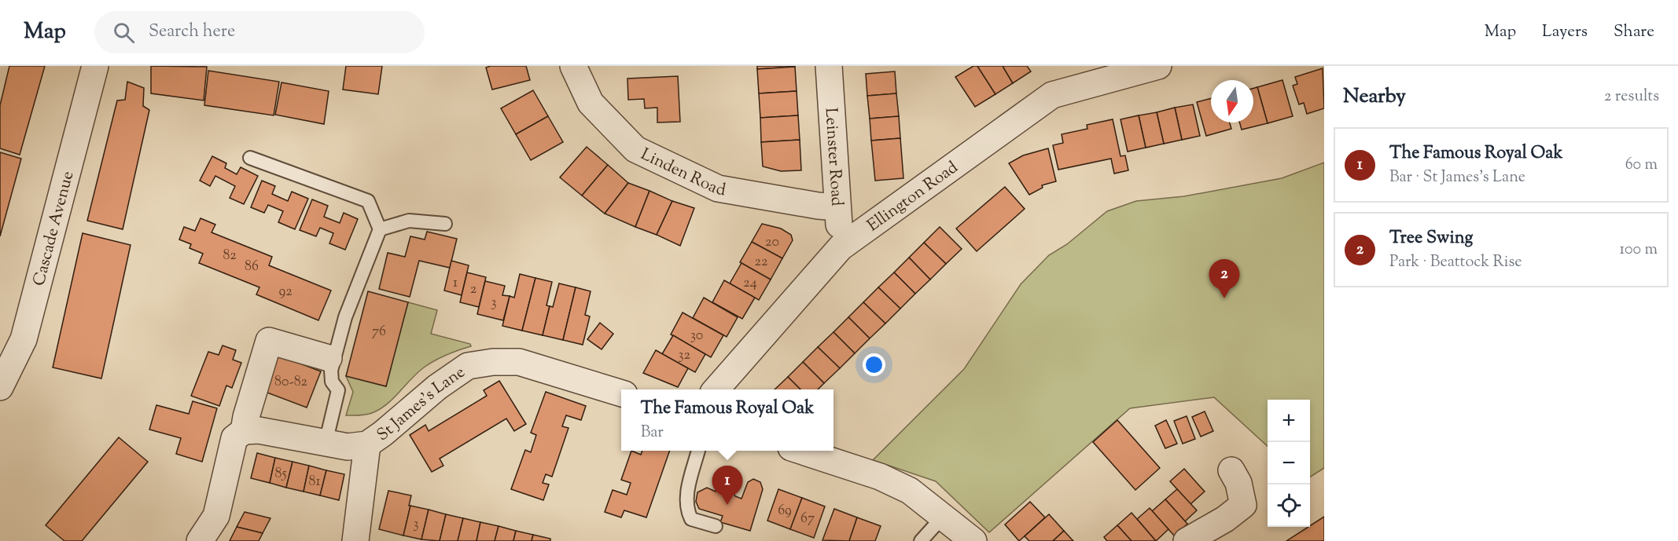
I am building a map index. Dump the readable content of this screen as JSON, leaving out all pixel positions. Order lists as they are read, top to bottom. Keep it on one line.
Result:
{"streets":{"street":["Leinster Road","Linden Road","Ellington Road","Cascade Avenue","St James's Lane"]},"crossings":[["Leinster Road","Linden Road"],["Leinster Road","Ellington Road"]],"house_numbers":["20","82","22","86","1","24","2","92","3","76","30","32","80-82","85","81","69","67","3"],"north":"bottom","page":{"header":"Map","search":"Search here","nav":["Map","Layers","Share"],"heading":["Nearby","2 results"],"list":[{"mark":"1","name":"The Famous Royal Oak","note":"Bar · St James's Lane","value":"60 m"},{"mark":"2","name":"Tree Swing","note":"Park · Beattock Rise","value":"100 m"}],"pins":["2","1"],"popup":["The Famous Royal Oak","Bar"],"map_buttons":["+","−"]}}
